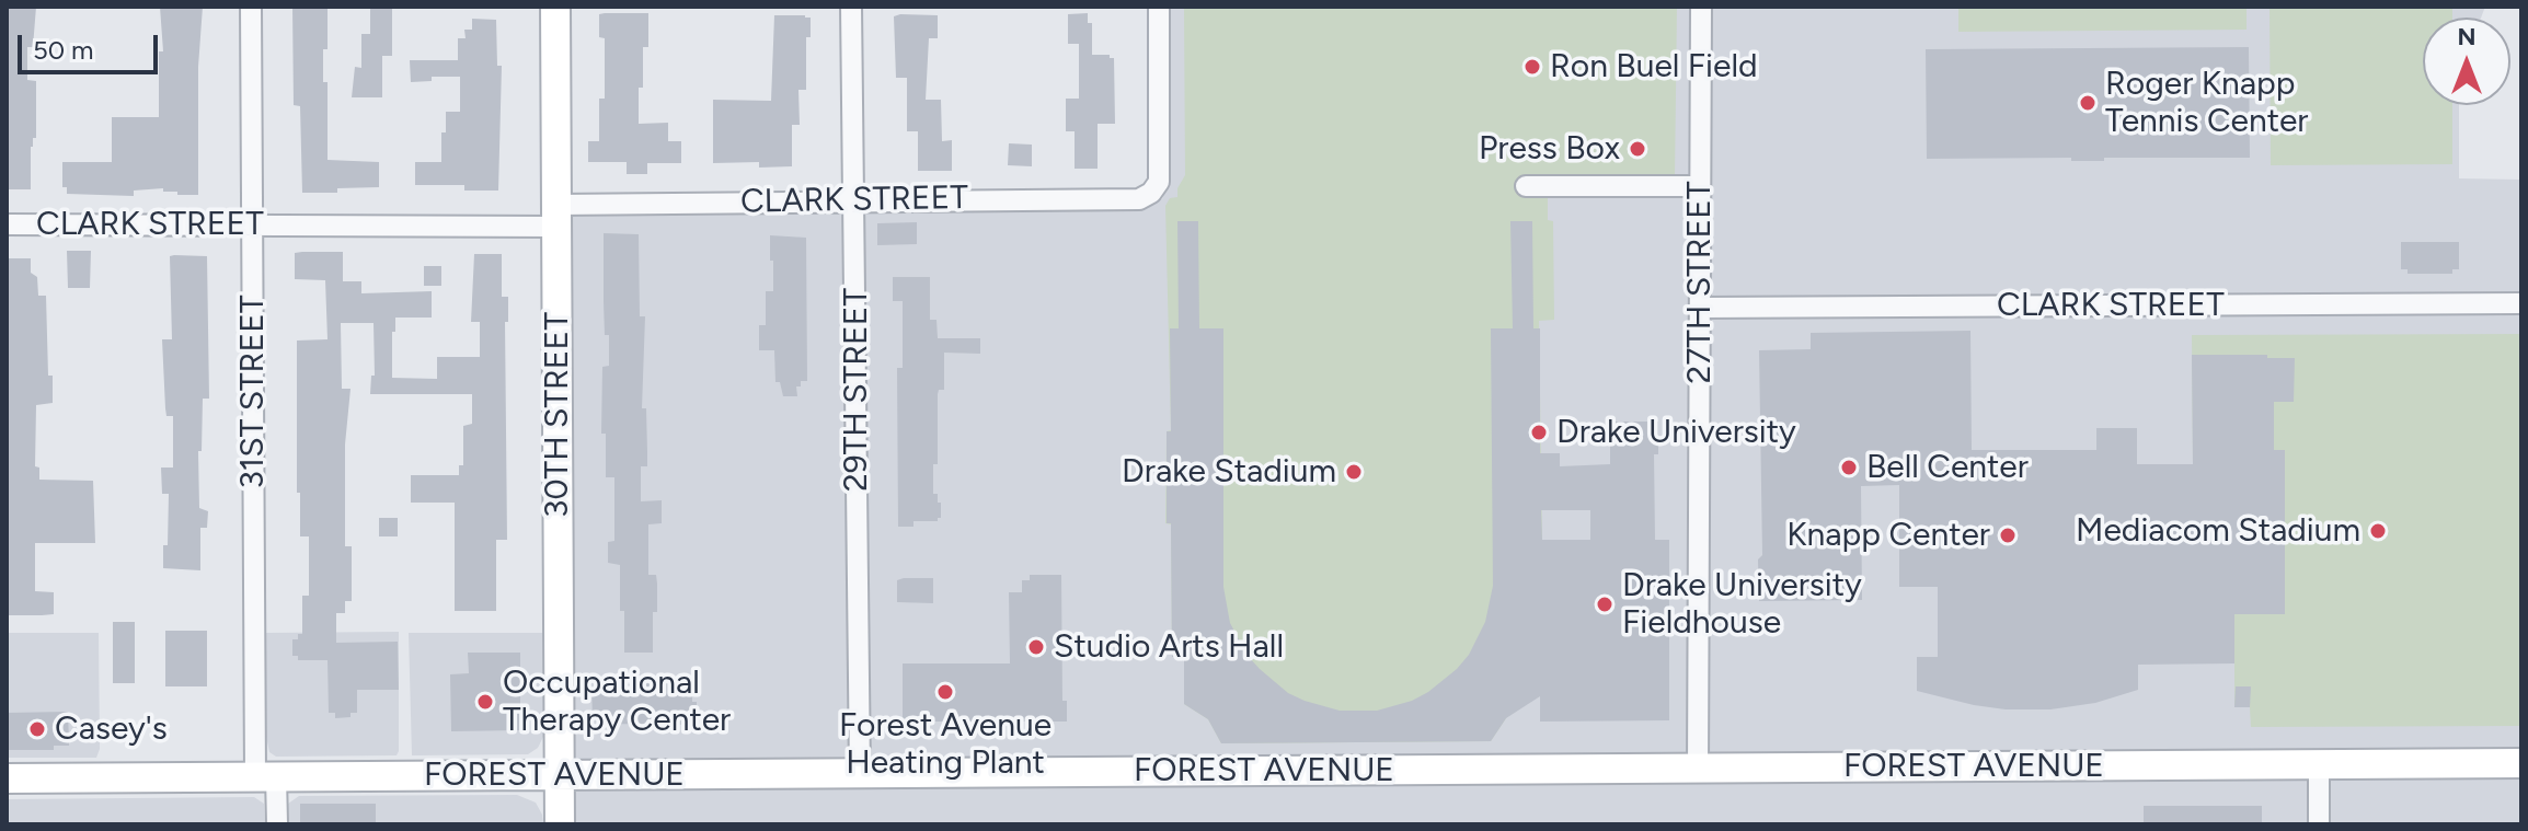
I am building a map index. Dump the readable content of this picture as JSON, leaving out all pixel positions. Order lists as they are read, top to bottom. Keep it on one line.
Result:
{"streets":{"main road":["30TH STREET","FOREST AVENUE"],"street":["CLARK STREET","27TH STREET","29TH STREET","31ST STREET"]},"crossings":[["CLARK STREET","27TH STREET"],["CLARK STREET","29TH STREET"],["CLARK STREET","31ST STREET"],["CLARK STREET","30TH STREET"],["27TH STREET","FOREST AVENUE"],["29TH STREET","FOREST AVENUE"],["31ST STREET","FOREST AVENUE"],["30TH STREET","FOREST AVENUE"]],"places":["Ron Buel Field","Roger Knapp Tennis Center","Press Box","Drake University","Bell Center","Drake Stadium","Mediacom Stadium","Knapp Center","Drake University Fieldhouse","Studio Arts Hall","Forest Avenue Heating Plant","Occupational Therapy Center","Casey's"],"scale_bar":"50 m","north":"top"}
